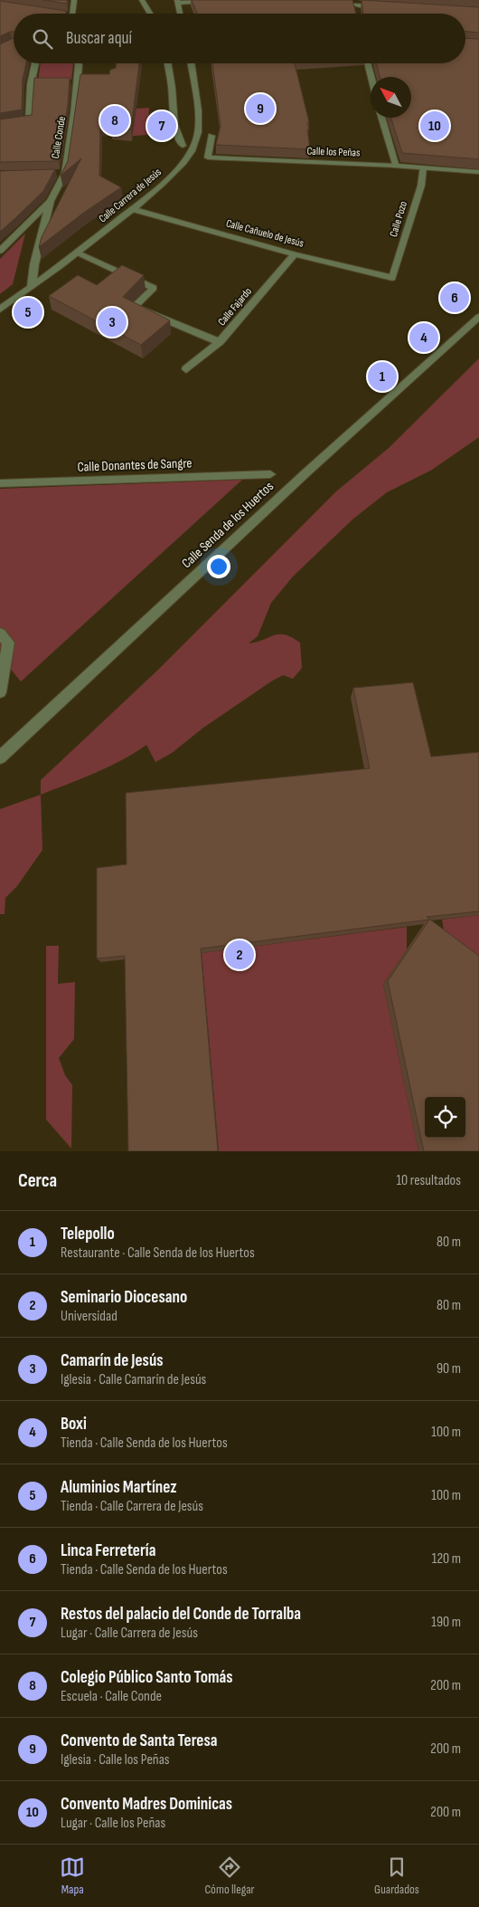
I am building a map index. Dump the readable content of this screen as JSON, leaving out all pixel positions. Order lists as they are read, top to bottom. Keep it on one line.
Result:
{"streets":{"street":["Calle Conde","Calle los Peñas","Calle Carrera de Jesús","Calle Pozo","Calle Cañuelo de Jesús","Calle Fajardo","Calle Donantes de Sangre","Calle Senda de los Huertos"]},"crossings":[["Calle los Peñas","Calle Pozo"],["Calle Carrera de Jesús","Calle Cañuelo de Jesús"],["Calle Pozo","Calle Cañuelo de Jesús"],["Calle Cañuelo de Jesús","Calle Fajardo"]],"north":"top left","page":{"search":"Buscar aquí","pins":["9","8","7","10","6","5","3","4","1","2"],"heading":["Cerca","10 resultados"],"list":[{"mark":"1","name":"Telepollo","note":"Restaurante · Calle Senda de los Huertos","value":"80 m"},{"mark":"2","name":"Seminario Diocesano","note":"Universidad","value":"80 m"},{"mark":"3","name":"Camarín de Jesús","note":"Iglesia · Calle Camarín de Jesús","value":"90 m"},{"mark":"4","name":"Boxi","note":"Tienda · Calle Senda de los Huertos","value":"100 m"},{"mark":"5","name":"Aluminios Martínez","note":"Tienda · Calle Carrera de Jesús","value":"100 m"},{"mark":"6","name":"Linca Ferretería","note":"Tienda · Calle Senda de los Huertos","value":"120 m"},{"mark":"7","name":"Restos del palacio del Conde de Torralba","note":"Lugar · Calle Carrera de Jesús","value":"190 m"},{"mark":"8","name":"Colegio Público Santo Tomás","note":"Escuela · Calle Conde","value":"200 m"},{"mark":"9","name":"Convento de Santa Teresa","note":"Iglesia · Calle los Peñas","value":"200 m"},{"mark":"10","name":"Convento Madres Dominicas","note":"Lugar · Calle los Peñas","value":"200 m"}],"nav":["Mapa","Cómo llegar","Guardados"]}}
